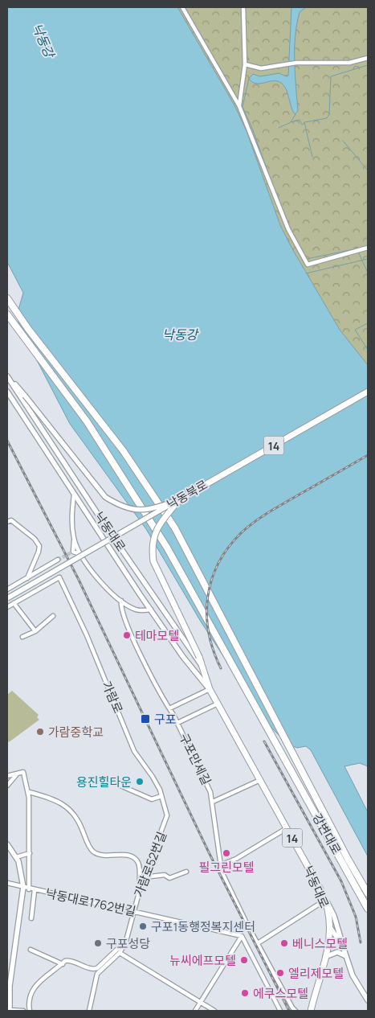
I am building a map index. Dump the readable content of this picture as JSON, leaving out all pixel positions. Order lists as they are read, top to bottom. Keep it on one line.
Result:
{"streets":{"highway":["강변대로"],"main road":["14","낙동북로","낙동대로"],"street":["가람로","구포만세길","가람로52번길","낙동대로1762번길"]},"crossings":[["14","낙동북로"],["14","낙동대로"],["가람로","가람로52번길"],["가람로52번길","낙동대로1762번길"]],"water":["낙동강"],"places":{"other":["테마모텔","가람중학교","용진힐타운","필그린모텔","구포1동행정복지센터","구포성당","베니스모텔","뉴씨에프모텔","엘리제모텔","에쿠스모텔"],"transit":["구포"]}}
